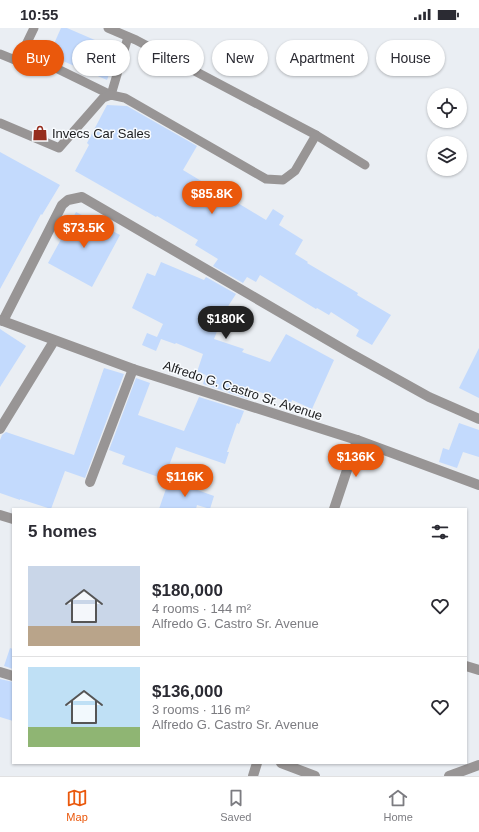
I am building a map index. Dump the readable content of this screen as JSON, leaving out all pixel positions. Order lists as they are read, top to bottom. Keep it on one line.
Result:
{"streets":{"street":["Alfredo G. Castro Sr. Avenue"]},"places":{"shop":["Invecs Car Sales"]},"page":{"status":"10:55","chip":["Buy","Rent","Filters","New","Apartment","House"],"price":["$85.8K","$73.5K","$180K","$136K","$116K"],"heading":"5 homes","list":[{"name":"$180,000","note":"4 rooms · 144 m² · Alfredo G. Castro Sr. Avenue"},{"name":"$136,000","note":"3 rooms · 116 m² · Alfredo G. Castro Sr. Avenue"}],"tabs":["Map","Saved","Home"]}}
